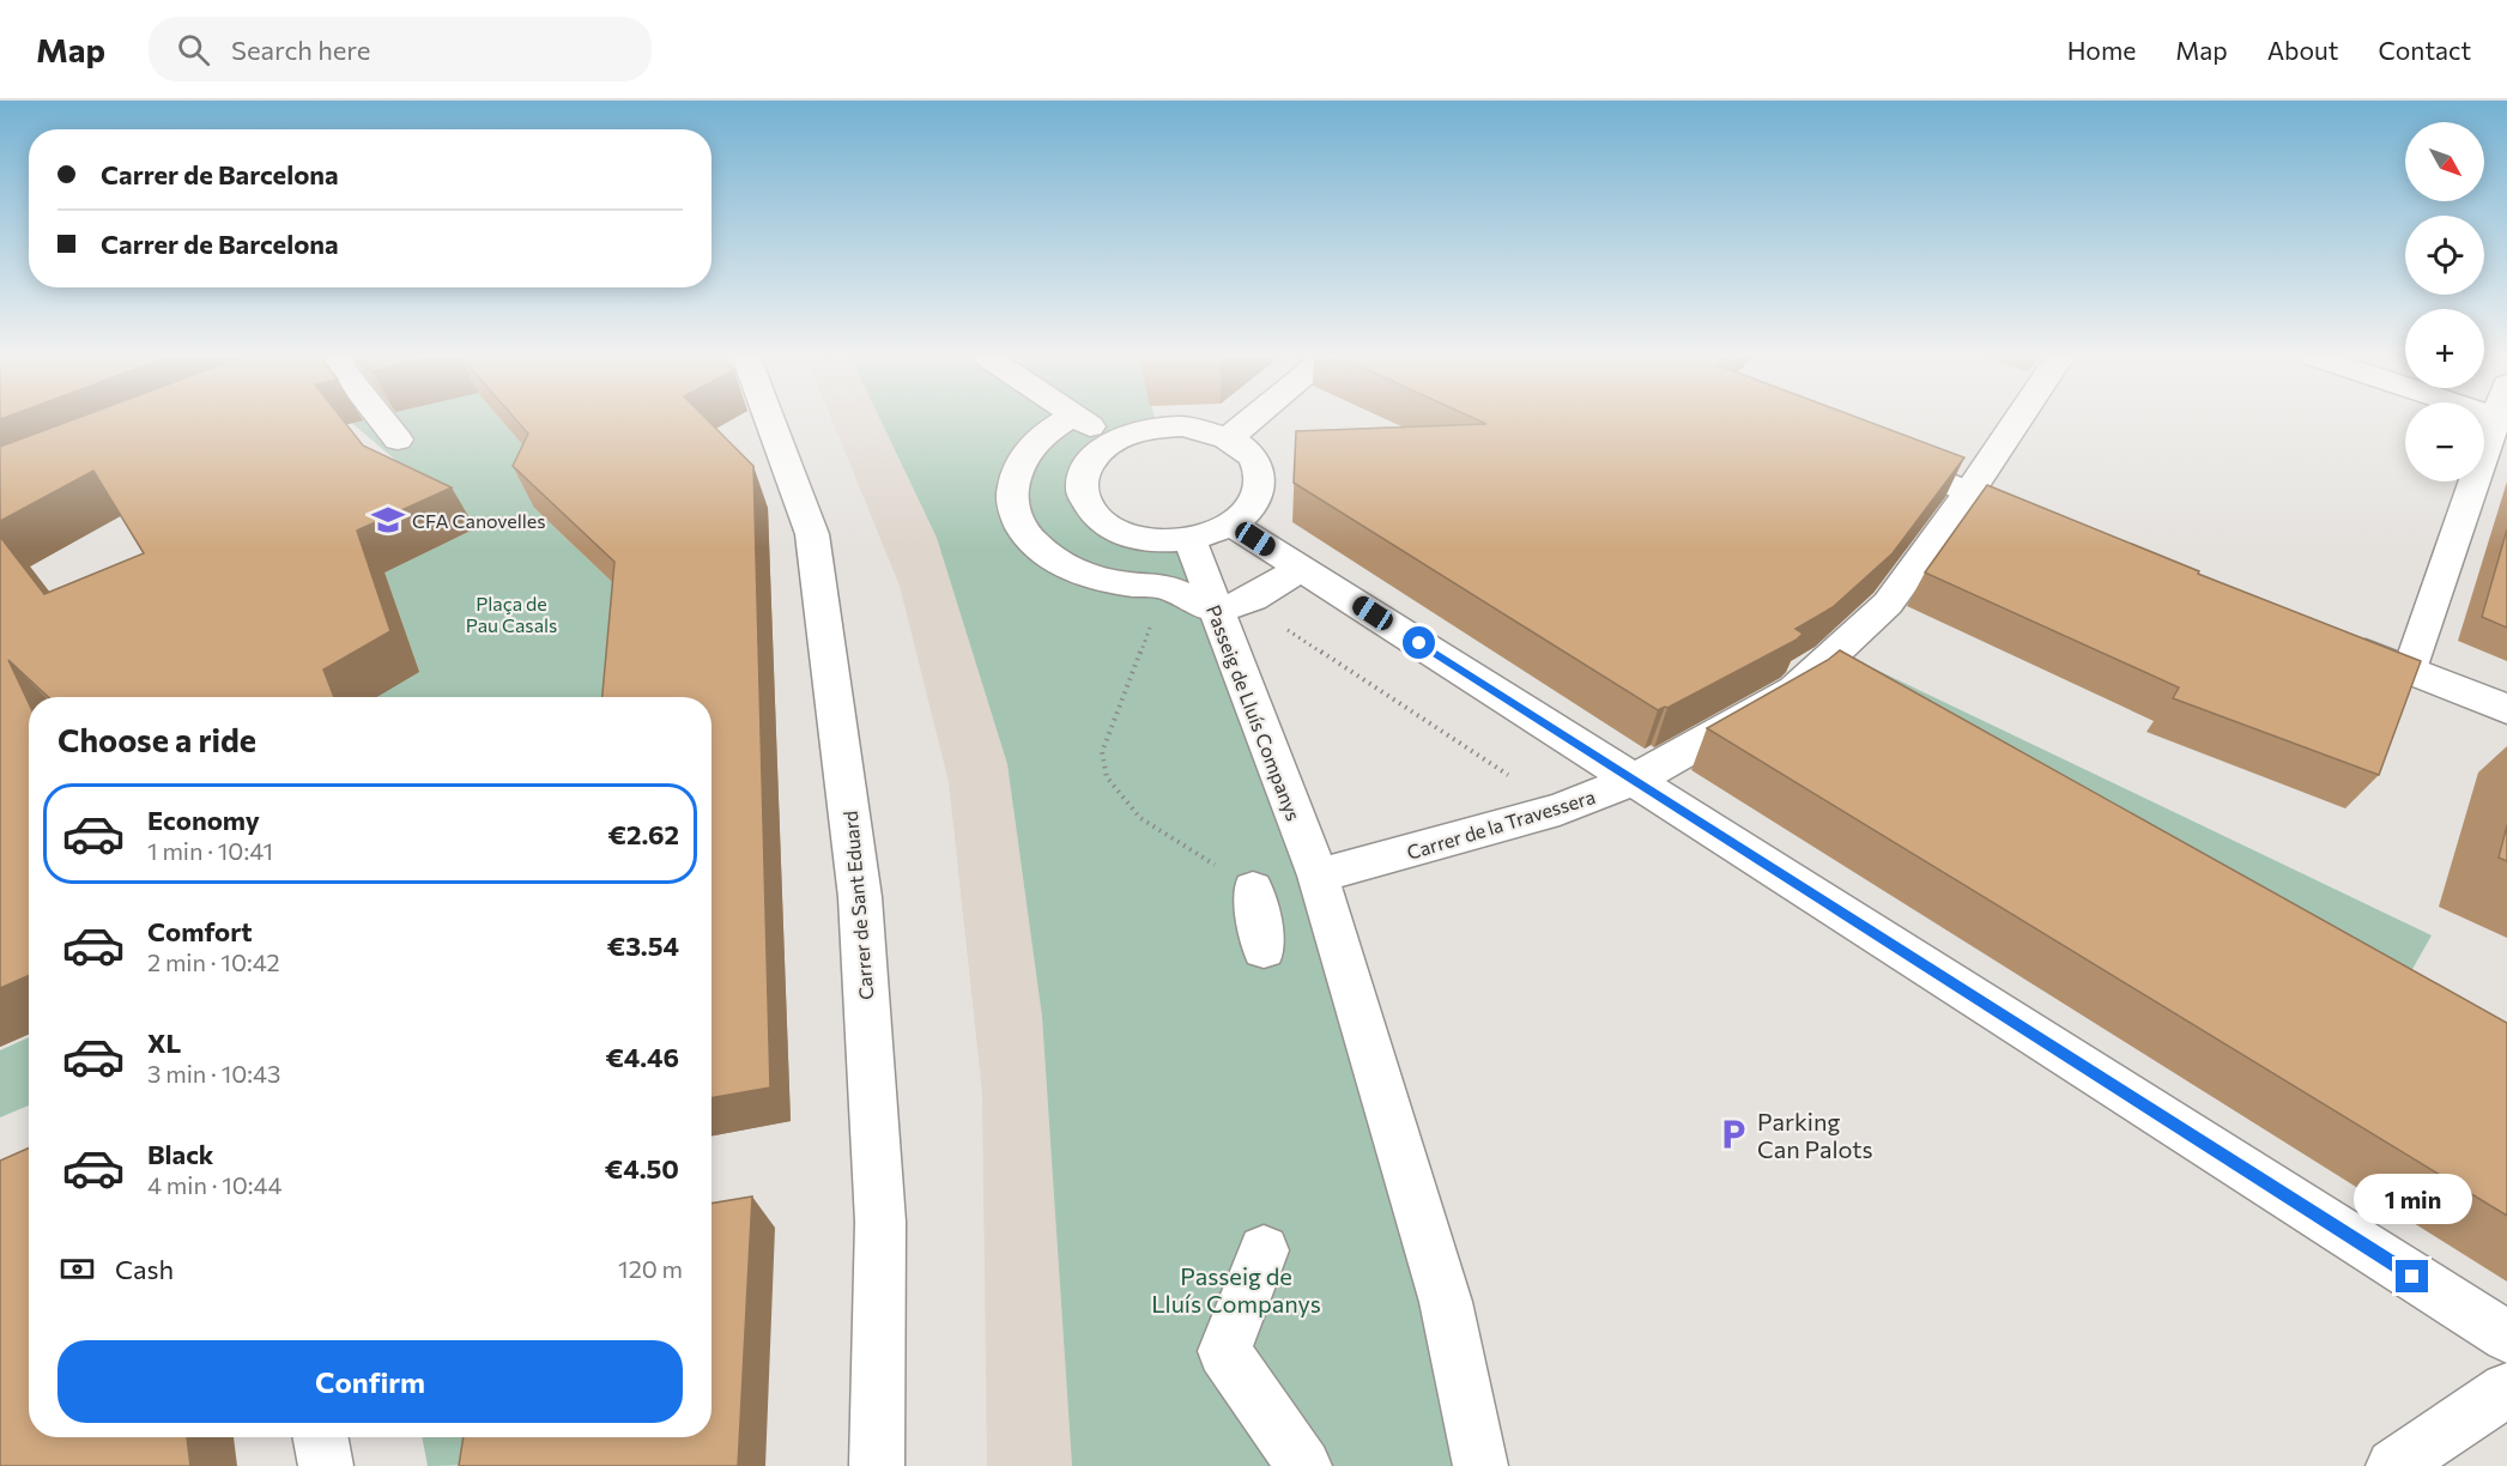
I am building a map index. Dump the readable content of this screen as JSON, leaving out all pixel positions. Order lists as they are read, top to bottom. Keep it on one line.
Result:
{"streets":{"street":["Passeig de Lluís Companys","Carrer de la Travessera","Carrer de Sant Eduard"]},"crossings":[["Passeig de Lluís Companys","Carrer de la Travessera"]],"parks":["Plaça de Pau Casals","Passeig de Lluís Companys"],"places":{"school or university":["CFA Canovelles"],"parking":["Parking Can Palots"]},"north":"bottom right","page":{"header":"Map","search":"Search here","nav":["Home","Map","About","Contact"],"map_buttons":["+","−"],"banner":["Carrer de Barcelona","Carrer de Barcelona"],"heading":"Choose a ride","list":[{"name":"Economy","note":"1 min · 10:41","value":"€2.62"},{"name":"Comfort","note":"2 min · 10:42","value":"€3.54"},{"name":"XL","note":"3 min · 10:43","value":"€4.46"},{"name":"Black","note":"4 min · 10:44","value":"€4.50"}],"bubble":"1 min","pay":["Cash","120 m"],"buttons":"Confirm"}}
